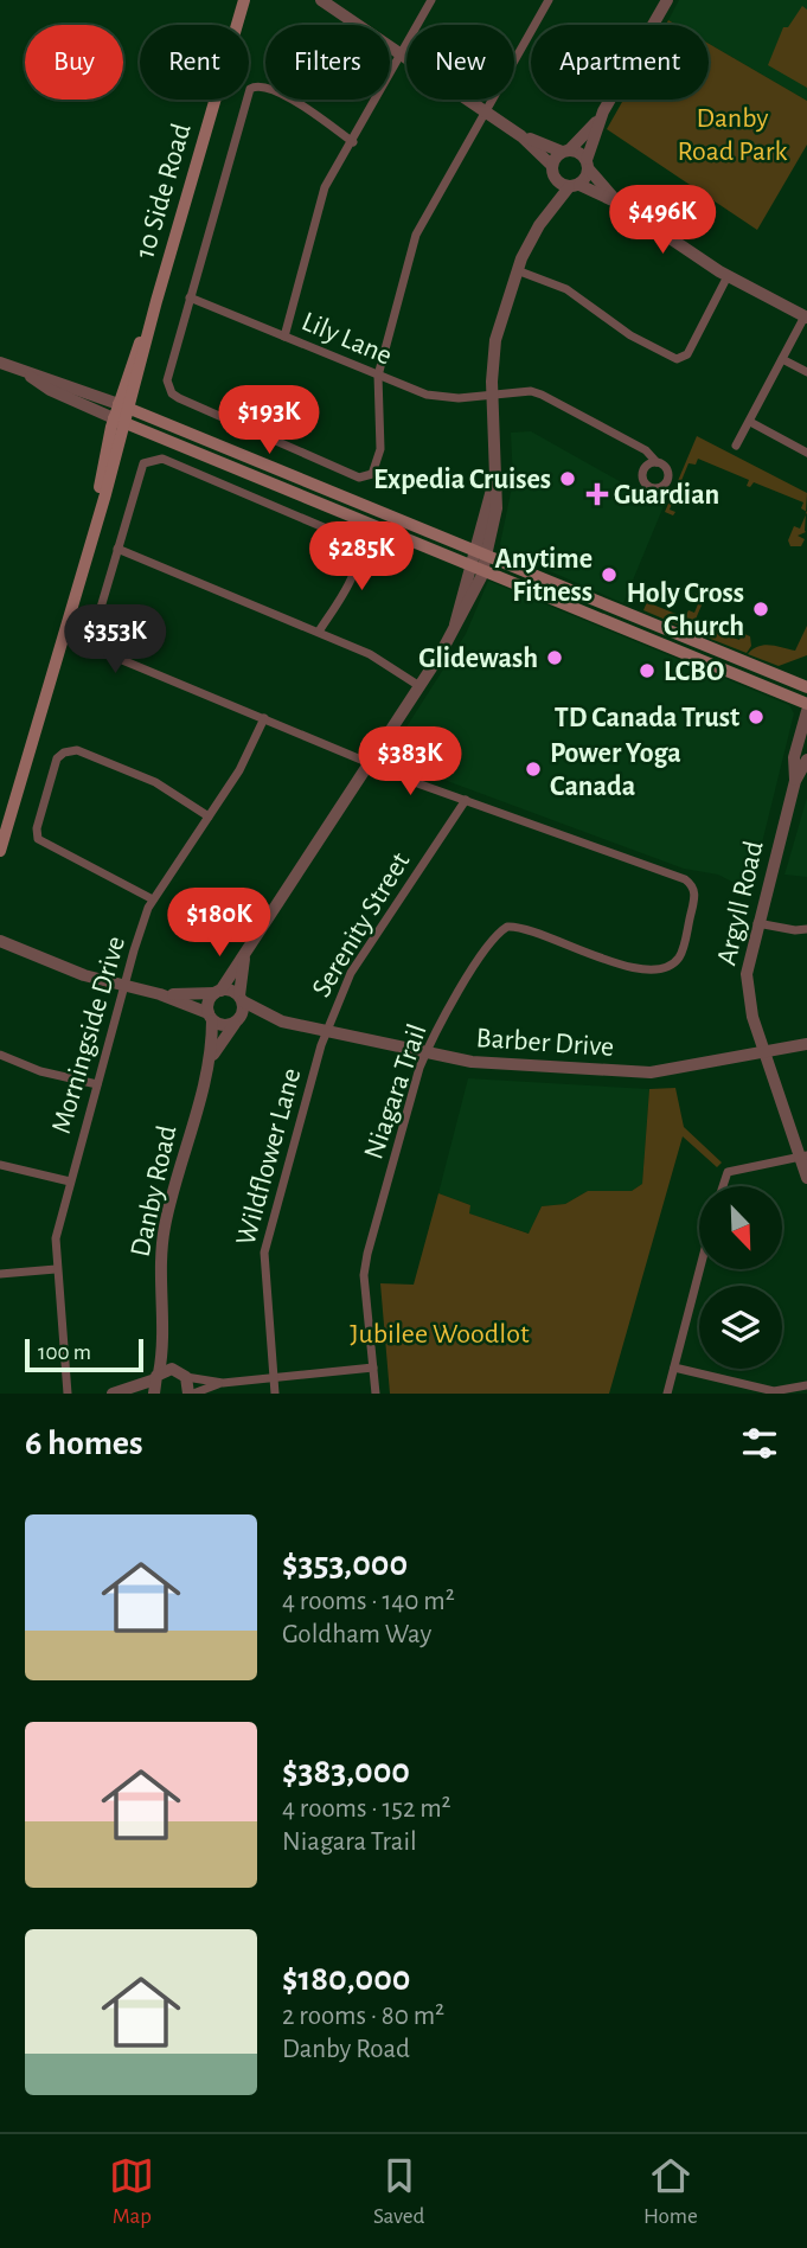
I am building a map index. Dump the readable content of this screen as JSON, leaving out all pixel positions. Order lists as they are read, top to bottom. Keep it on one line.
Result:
{"streets":{"main road":["10 Side Road"],"street":["Lily Lane","Argyll Road","Serenity Street","Morningside Drive","Barber Drive","Niagara Trail","Wildflower Lane","Danby Road"]},"crossings":[["Argyll Road","Barber Drive"],["Serenity Street","Barber Drive"],["Serenity Street","Niagara Trail"],["Serenity Street","Wildflower Lane"],["Morningside Drive","Niagara Trail"],["Barber Drive","Niagara Trail"],["Barber Drive","Wildflower Lane"],["Barber Drive","Danby Road"]],"parks":["Danby Road Park","Jubilee Woodlot"],"places":{"other":["Expedia Cruises","Anytime Fitness","Holy Cross Church","Glidewash","LCBO","TD Canada Trust","Power Yoga Canada"],"health":["Guardian"]},"scale_bar":"100 m","north":"bottom right","page":{"chip":["Buy","Rent","Filters","New","Apartment"],"price":["$496K","$193K","$285K","$353K","$383K","$180K"],"scale":"100 m","heading":"6 homes","list":[{"name":"$353,000","note":"4 rooms · 140 m² · Goldham Way"},{"name":"$383,000","note":"4 rooms · 152 m² · Niagara Trail"},{"name":"$180,000","note":"2 rooms · 80 m² · Danby Road"}],"tabs":["Map","Saved","Home"]}}
